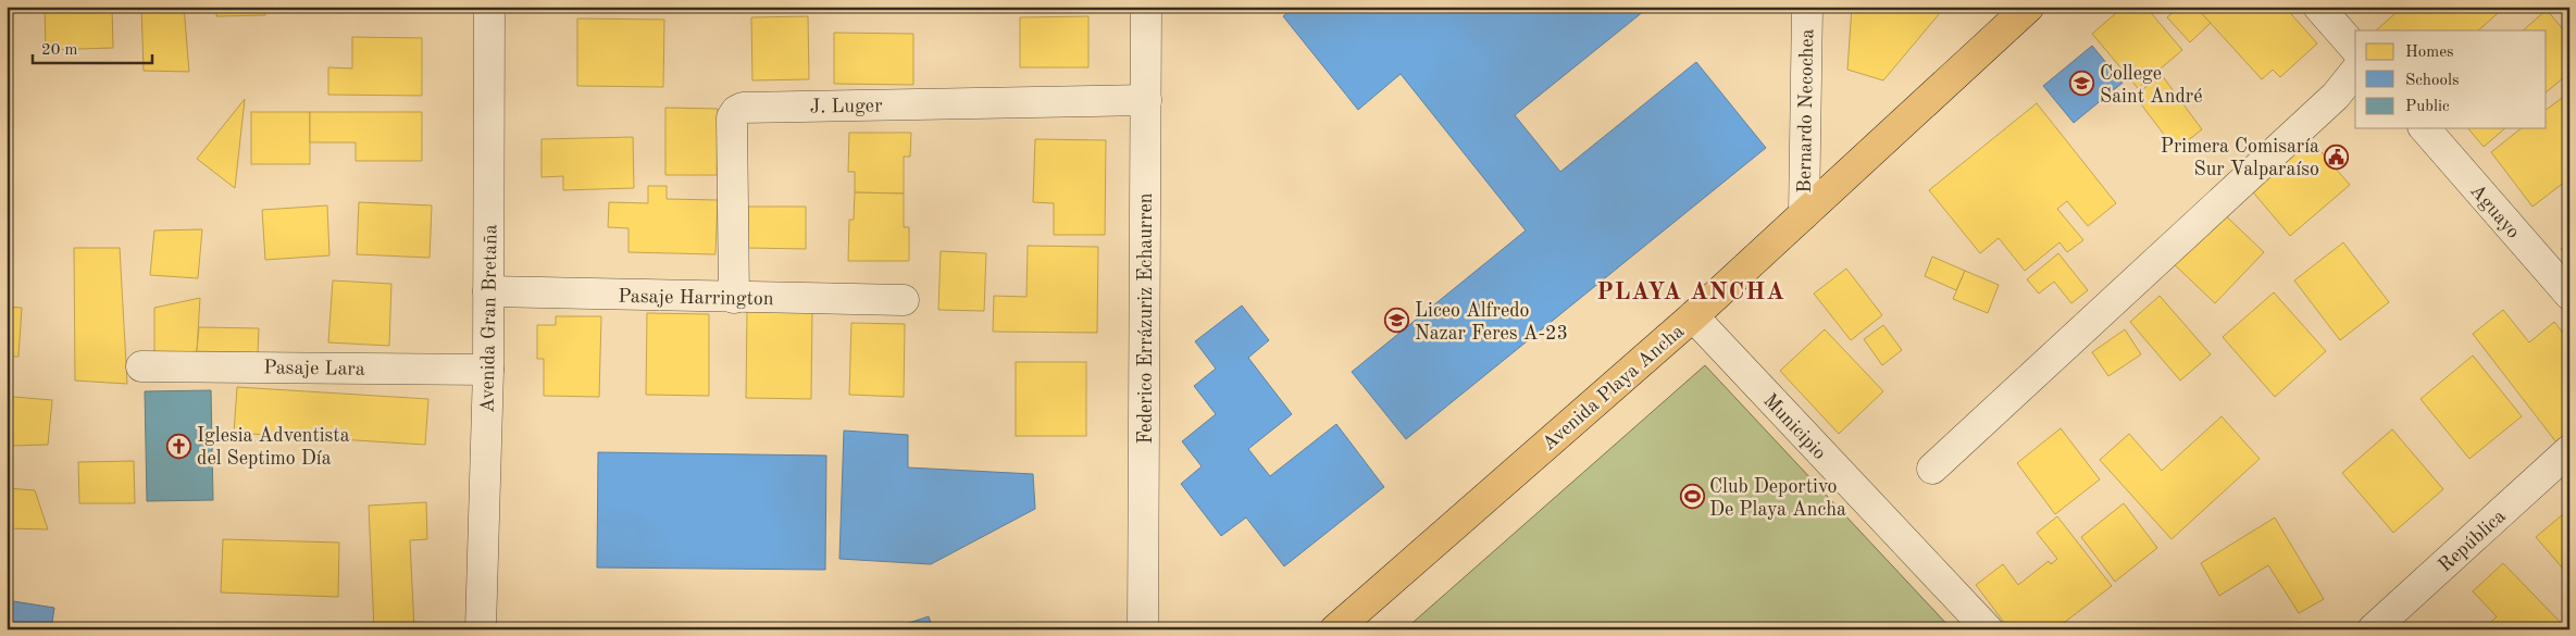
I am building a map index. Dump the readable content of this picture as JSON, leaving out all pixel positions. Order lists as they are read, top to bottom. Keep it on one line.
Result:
{"streets":{"main road":["Avenida Playa Ancha"],"street":["J. Luger","Bernardo Necochea","Aguayo","Pasaje Harrington","Avenida Gran Bretaña","Federico Errázuriz Echaurren","Pasaje Lara","Municipio","República"]},"crossings":[["J. Luger","Pasaje Harrington"],["J. Luger","Federico Errázuriz Echaurren"],["Bernardo Necochea","Avenida Playa Ancha"],["Pasaje Harrington","Avenida Gran Bretaña"],["Avenida Gran Bretaña","Pasaje Lara"],["Avenida Playa Ancha","Municipio"]],"districts":["PLAYA ANCHA"],"places":{"school or university":["College Saint André","Liceo Alfredo Nazar Feres A-23"],"public building":["Primera Comisaría Sur Valparaíso"],"church":["Iglesia Adventista del Septimo Día"],"sports":["Club Deportivo De Playa Ancha"]},"legend":["Homes","Schools","Public"],"scale_bar":"20 m"}
